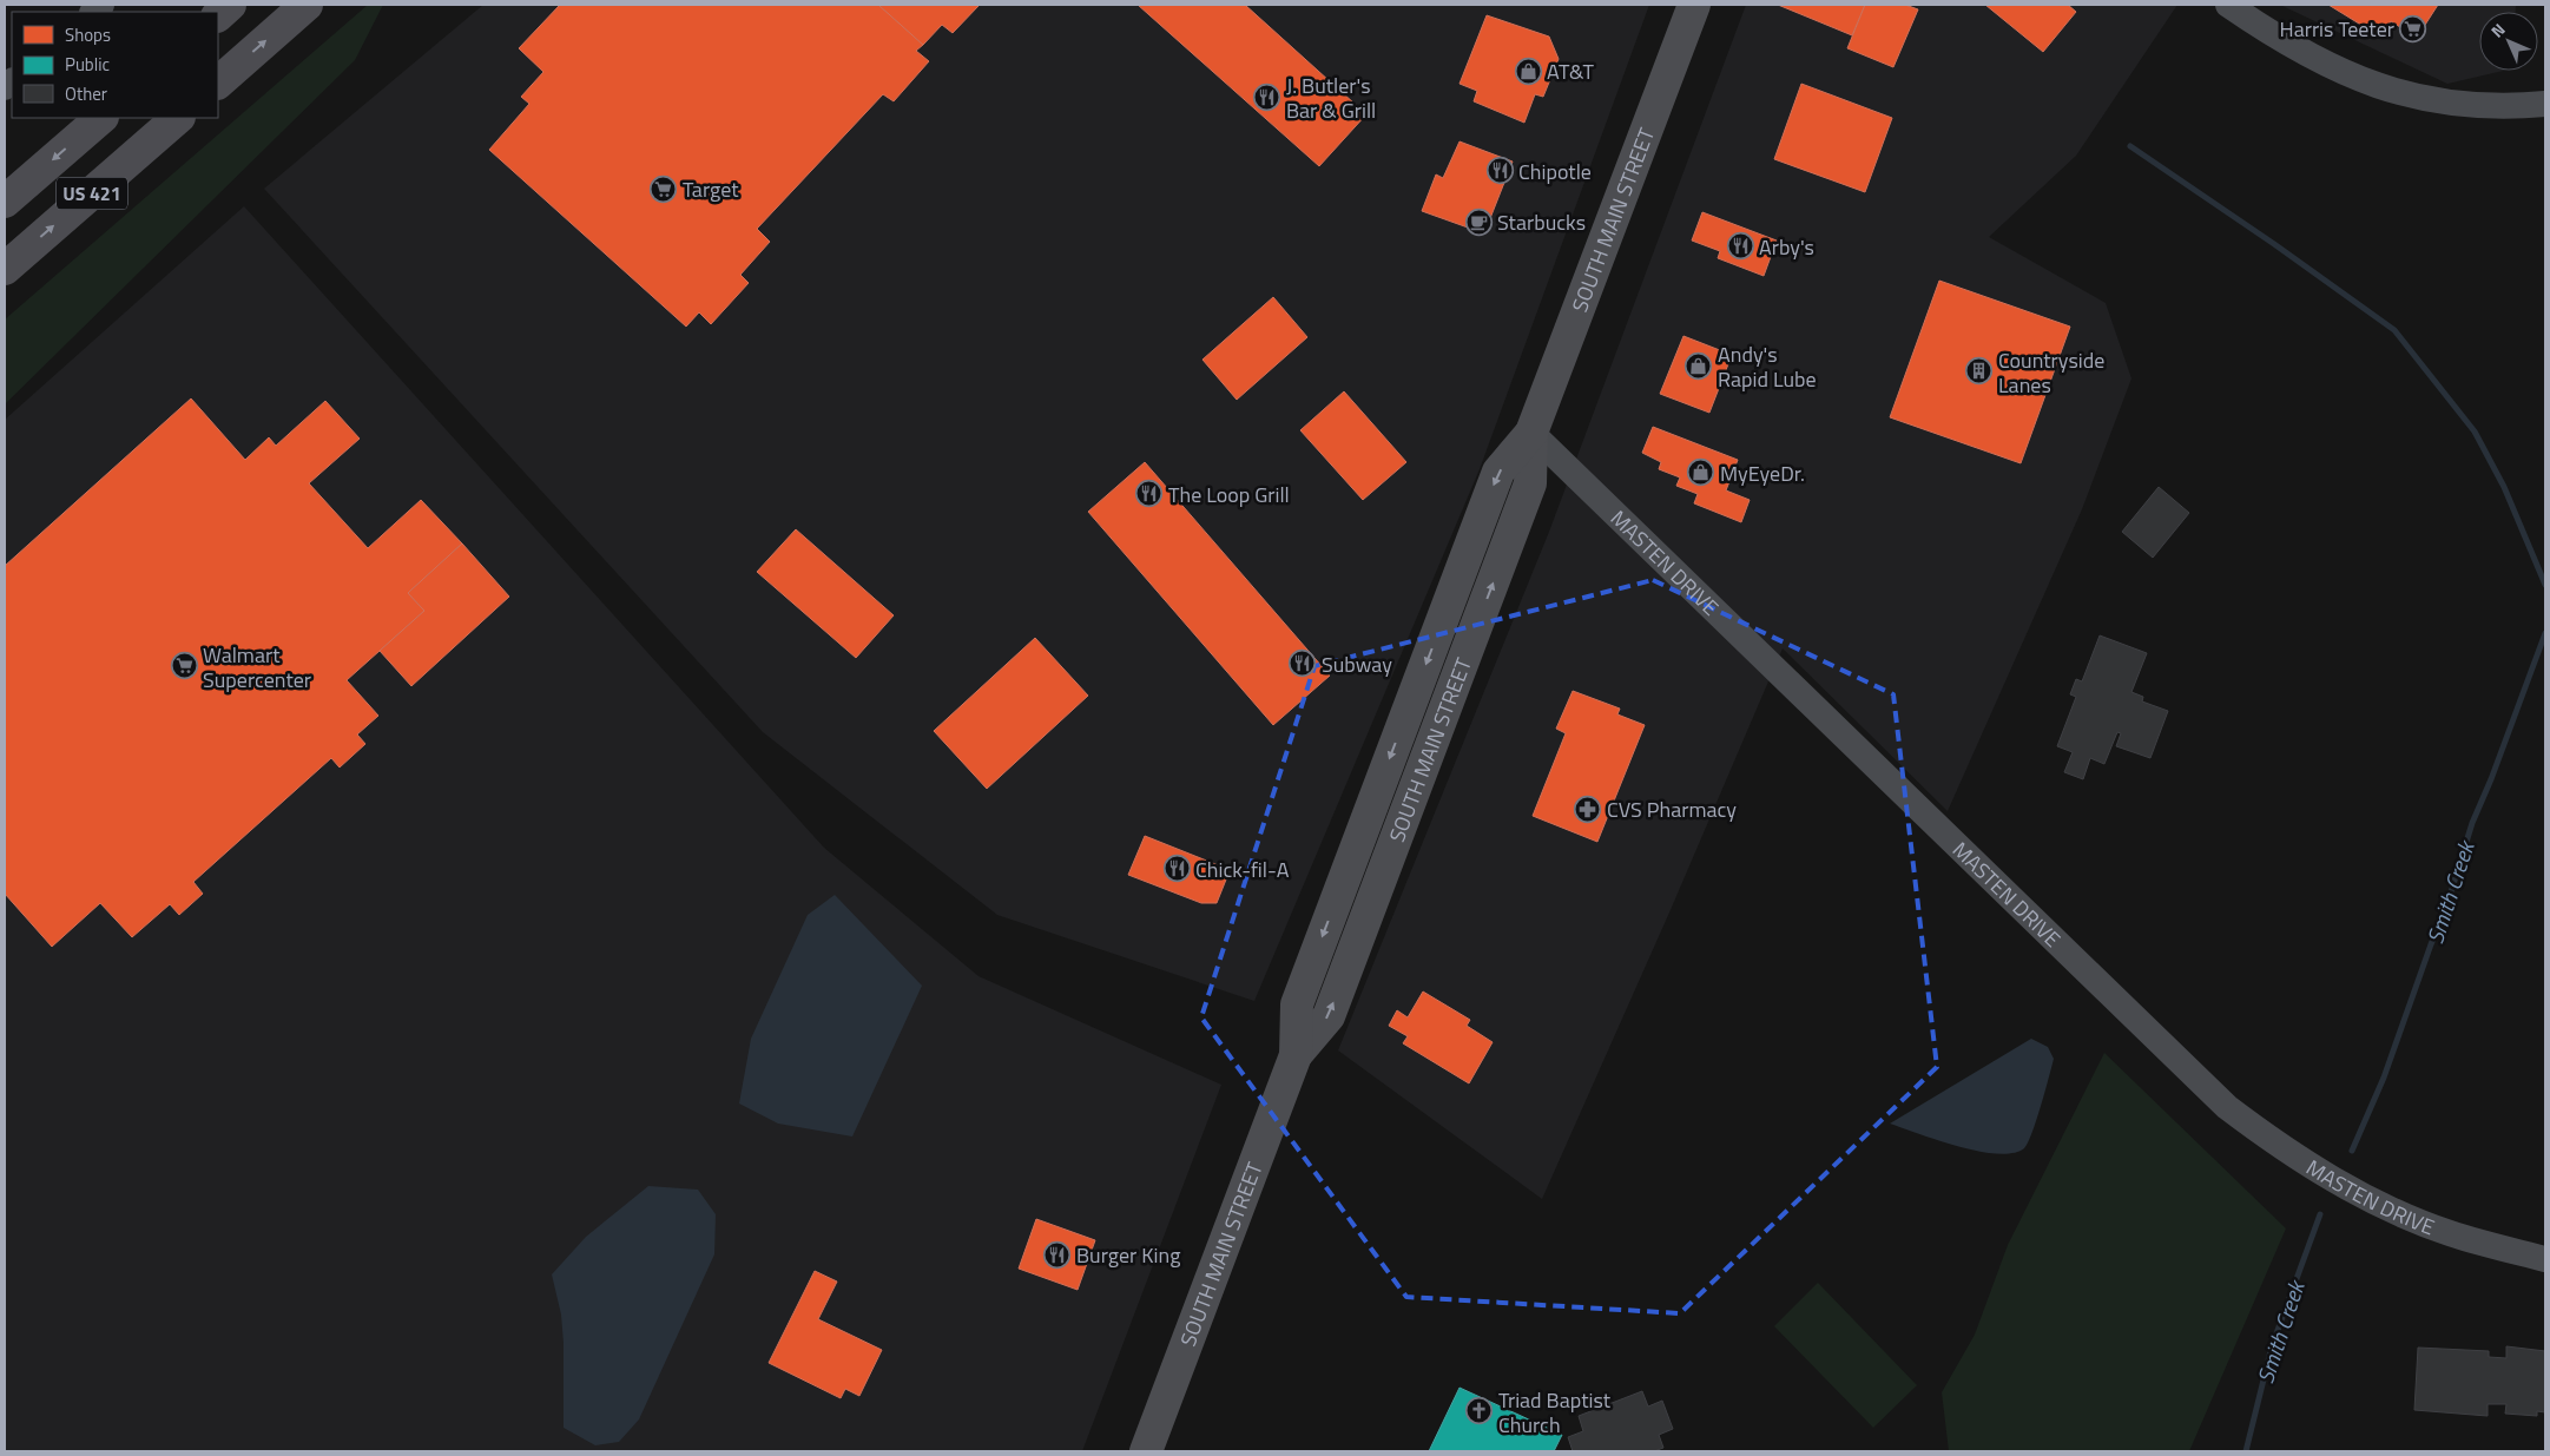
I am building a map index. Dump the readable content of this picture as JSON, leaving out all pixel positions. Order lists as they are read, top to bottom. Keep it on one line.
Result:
{"streets":{"highway":["US 421"],"main road":["SOUTH MAIN STREET"],"street":["MASTEN DRIVE"]},"crossings":[["SOUTH MAIN STREET","MASTEN DRIVE"]],"water":["Smith Creek"],"places":{"supermarket":["Harris Teeter","Target","Walmart Supercenter"],"shop":["AT&T","Andy's Rapid Lube","MyEyeDr."],"restaurant":["J. Butler's Bar & Grill","Chipotle","Arby's","The Loop Grill","Subway","Chick-fil-A","Burger King"],"cafe":["Starbucks"],"building":["Countryside Lanes"],"pharmacy":["CVS Pharmacy"],"church":["Triad Baptist Church"]},"legend":["Shops","Public","Other"],"north":"top left"}
